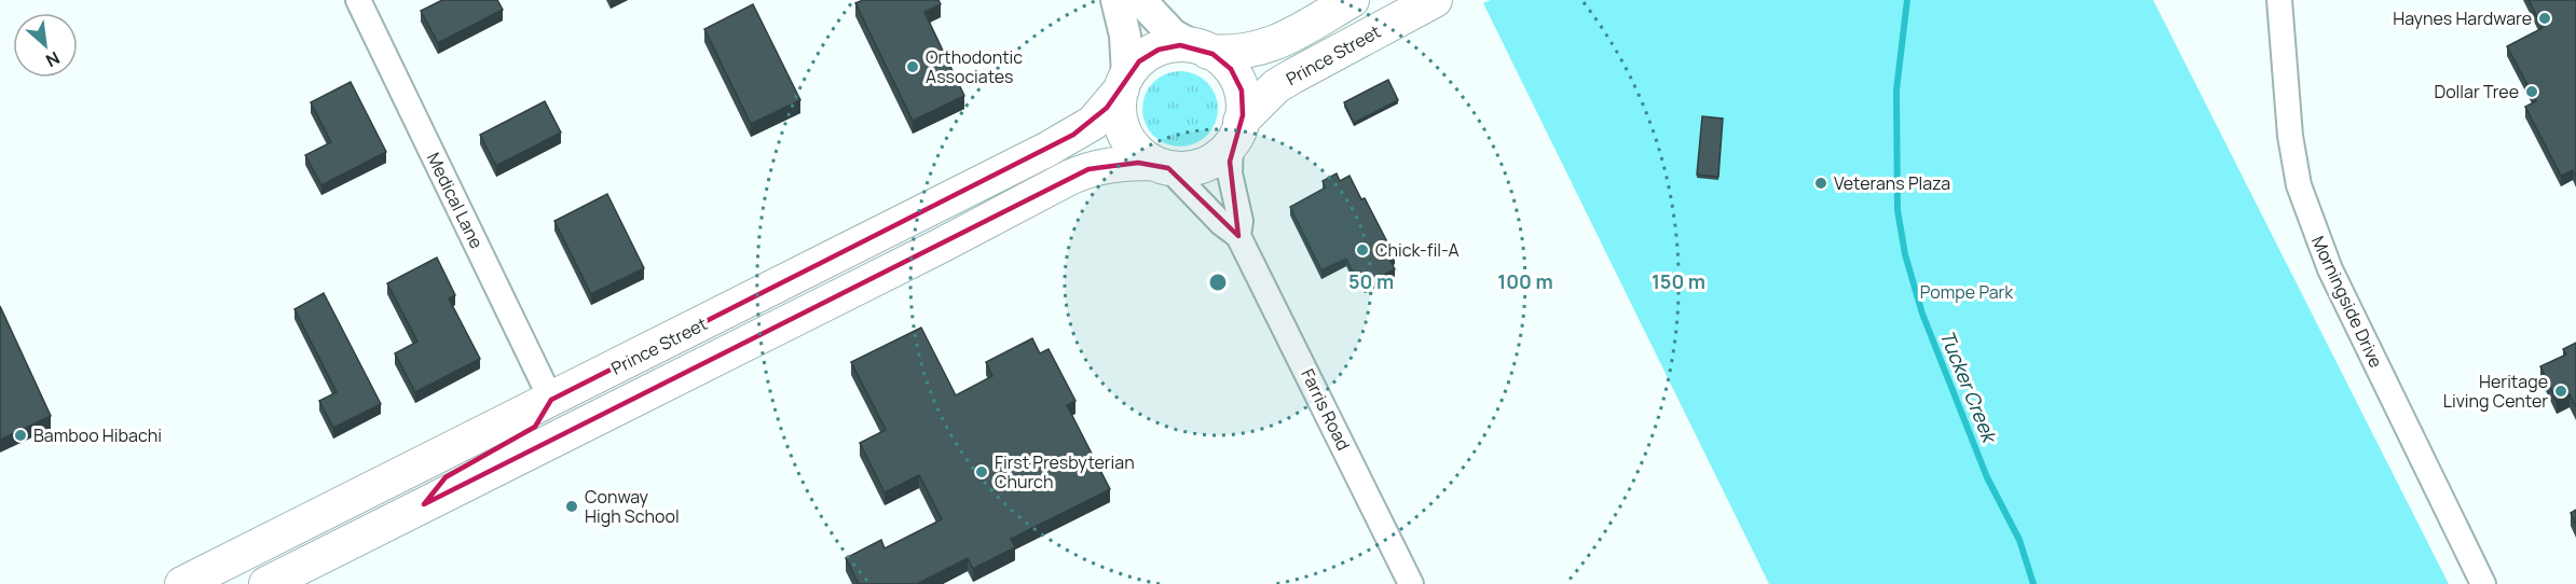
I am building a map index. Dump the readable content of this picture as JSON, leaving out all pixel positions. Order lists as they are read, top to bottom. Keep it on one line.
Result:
{"streets":{"main road":["Prince Street"],"street":["Medical Lane","Morningside Drive","Farris Road"]},"crossings":[["Prince Street","Medical Lane"],["Prince Street","Farris Road"]],"water":["Tucker Creek"],"parks":["Pompe Park"],"places":["Haynes Hardware","Orthodontic Associates","Dollar Tree","Veterans Plaza","Chick-fil-A","Heritage Living Center","Bamboo Hibachi","First Presbyterian Church","Conway High School"],"north":"bottom right","rings":["50 m","100 m","150 m"]}
